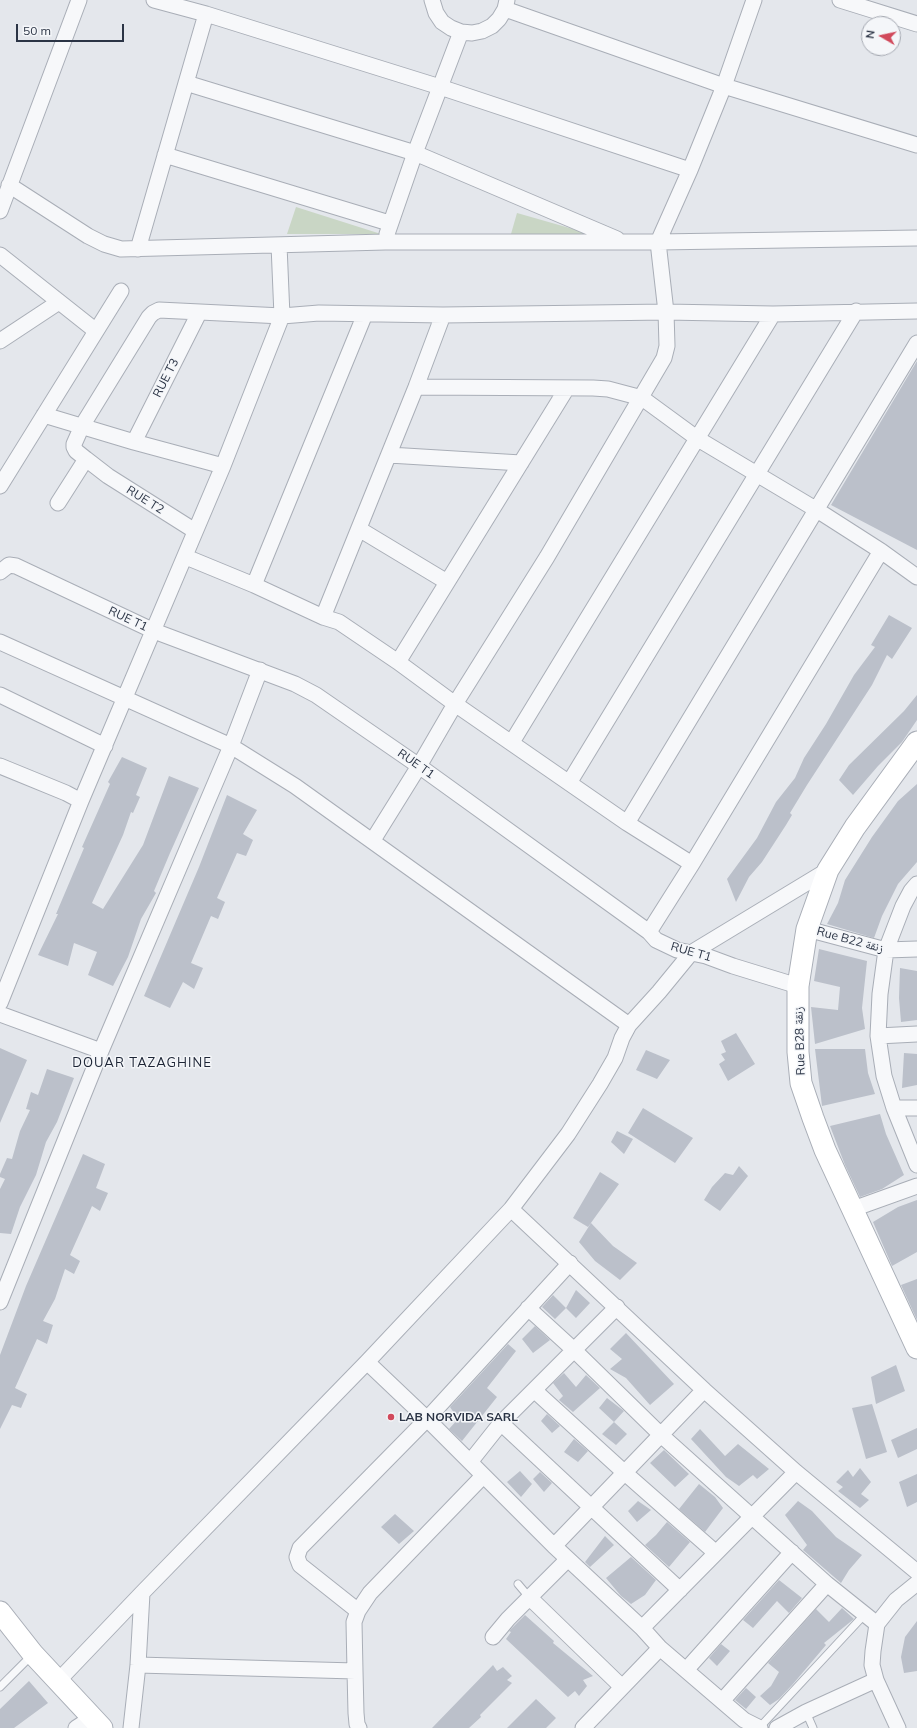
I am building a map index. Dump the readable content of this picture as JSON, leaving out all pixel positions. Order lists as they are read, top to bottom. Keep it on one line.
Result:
{"streets":{"street":["RUE T3","RUE T2","RUE T1","Rue B22 زنقة","Rue B28 زنقة"]},"crossings":[["RUE T1","Rue B28 زنقة"],["Rue B22 زنقة","Rue B28 زنقة"]],"districts":["DOUAR TAZAGHINE"],"places":["LAB NORVIDA SARL"],"scale_bar":"50 m","north":"left"}
